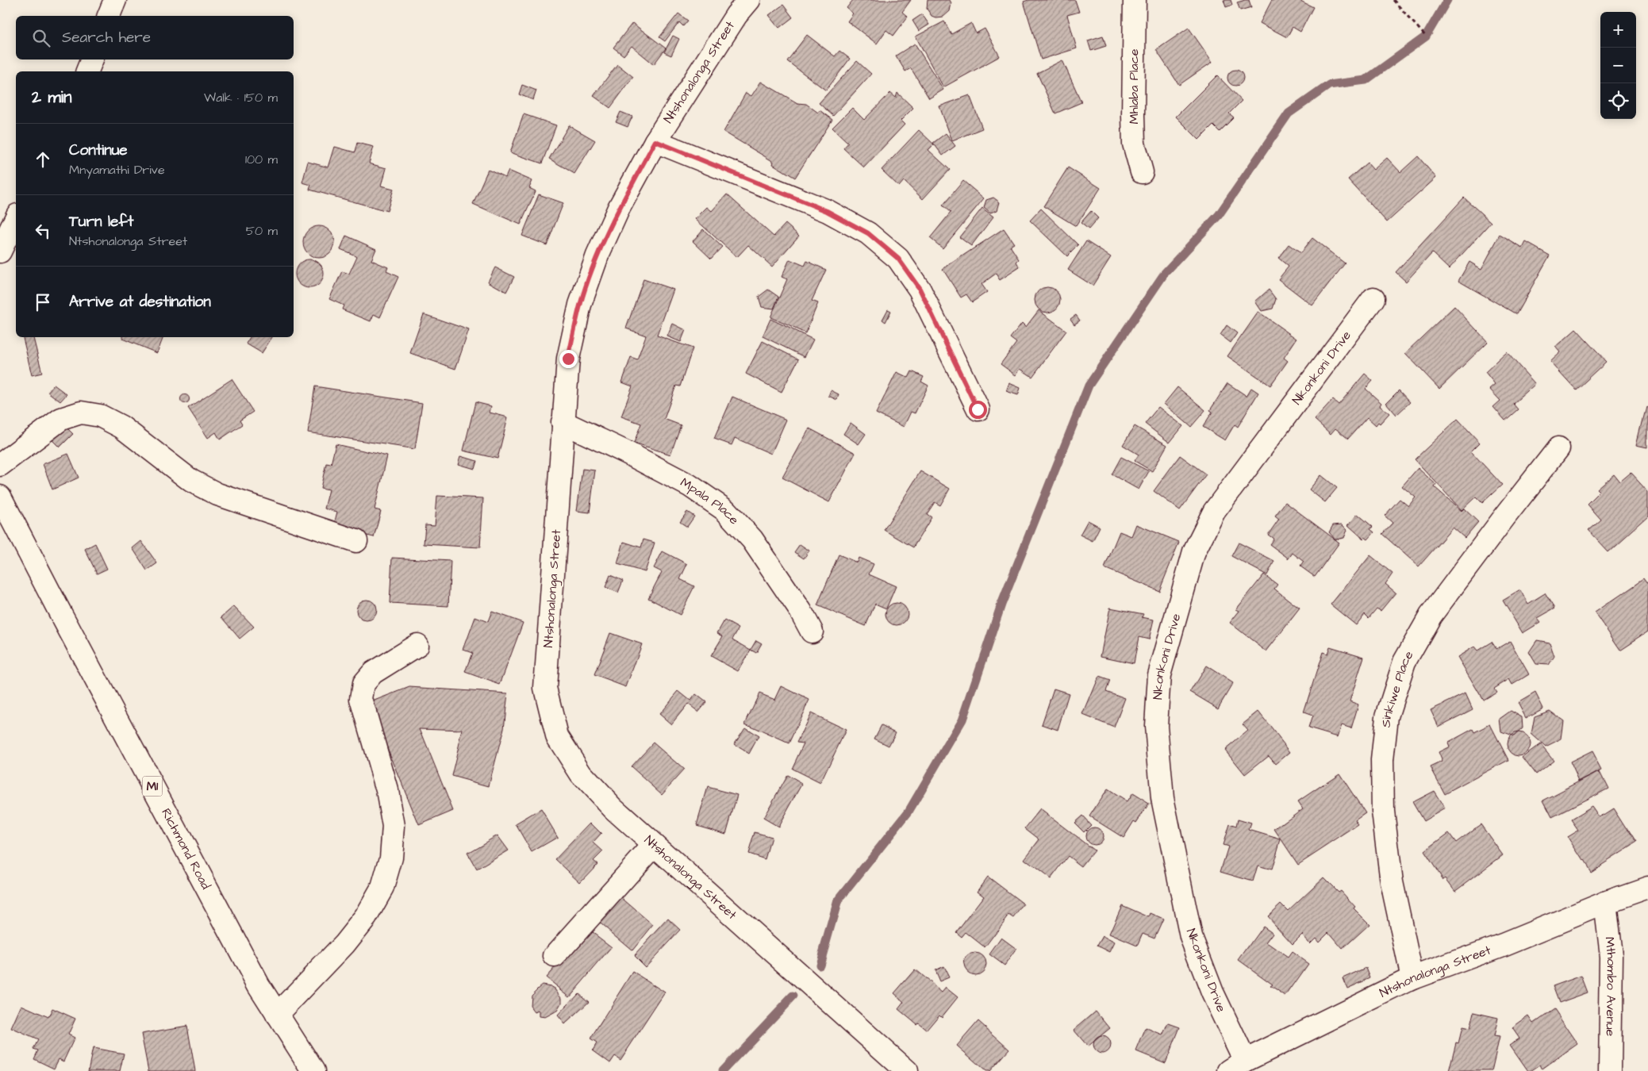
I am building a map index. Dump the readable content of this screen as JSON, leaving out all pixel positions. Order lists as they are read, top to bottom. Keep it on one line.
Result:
{"streets":{"main road":["Ntshonalonga Street","Mhlaba Place","Nkonkoni Drive","Mpala Place","Sinkiwe Place","M1","Richmond Road","Mthombo Avenue"]},"crossings":[["Ntshonalonga Street","Nkonkoni Drive"],["Ntshonalonga Street","Mpala Place"],["Ntshonalonga Street","Sinkiwe Place"],["Ntshonalonga Street","Mthombo Avenue"]],"page":{"map_buttons":["+","−"],"search":"Search here","heading":["2 min","Walk · 150 m"],"list":[["Continue","Mnyamathi Drive","100 m"],["Turn left","Ntshonalonga Street","50 m"],"Arrive at destination"]}}
